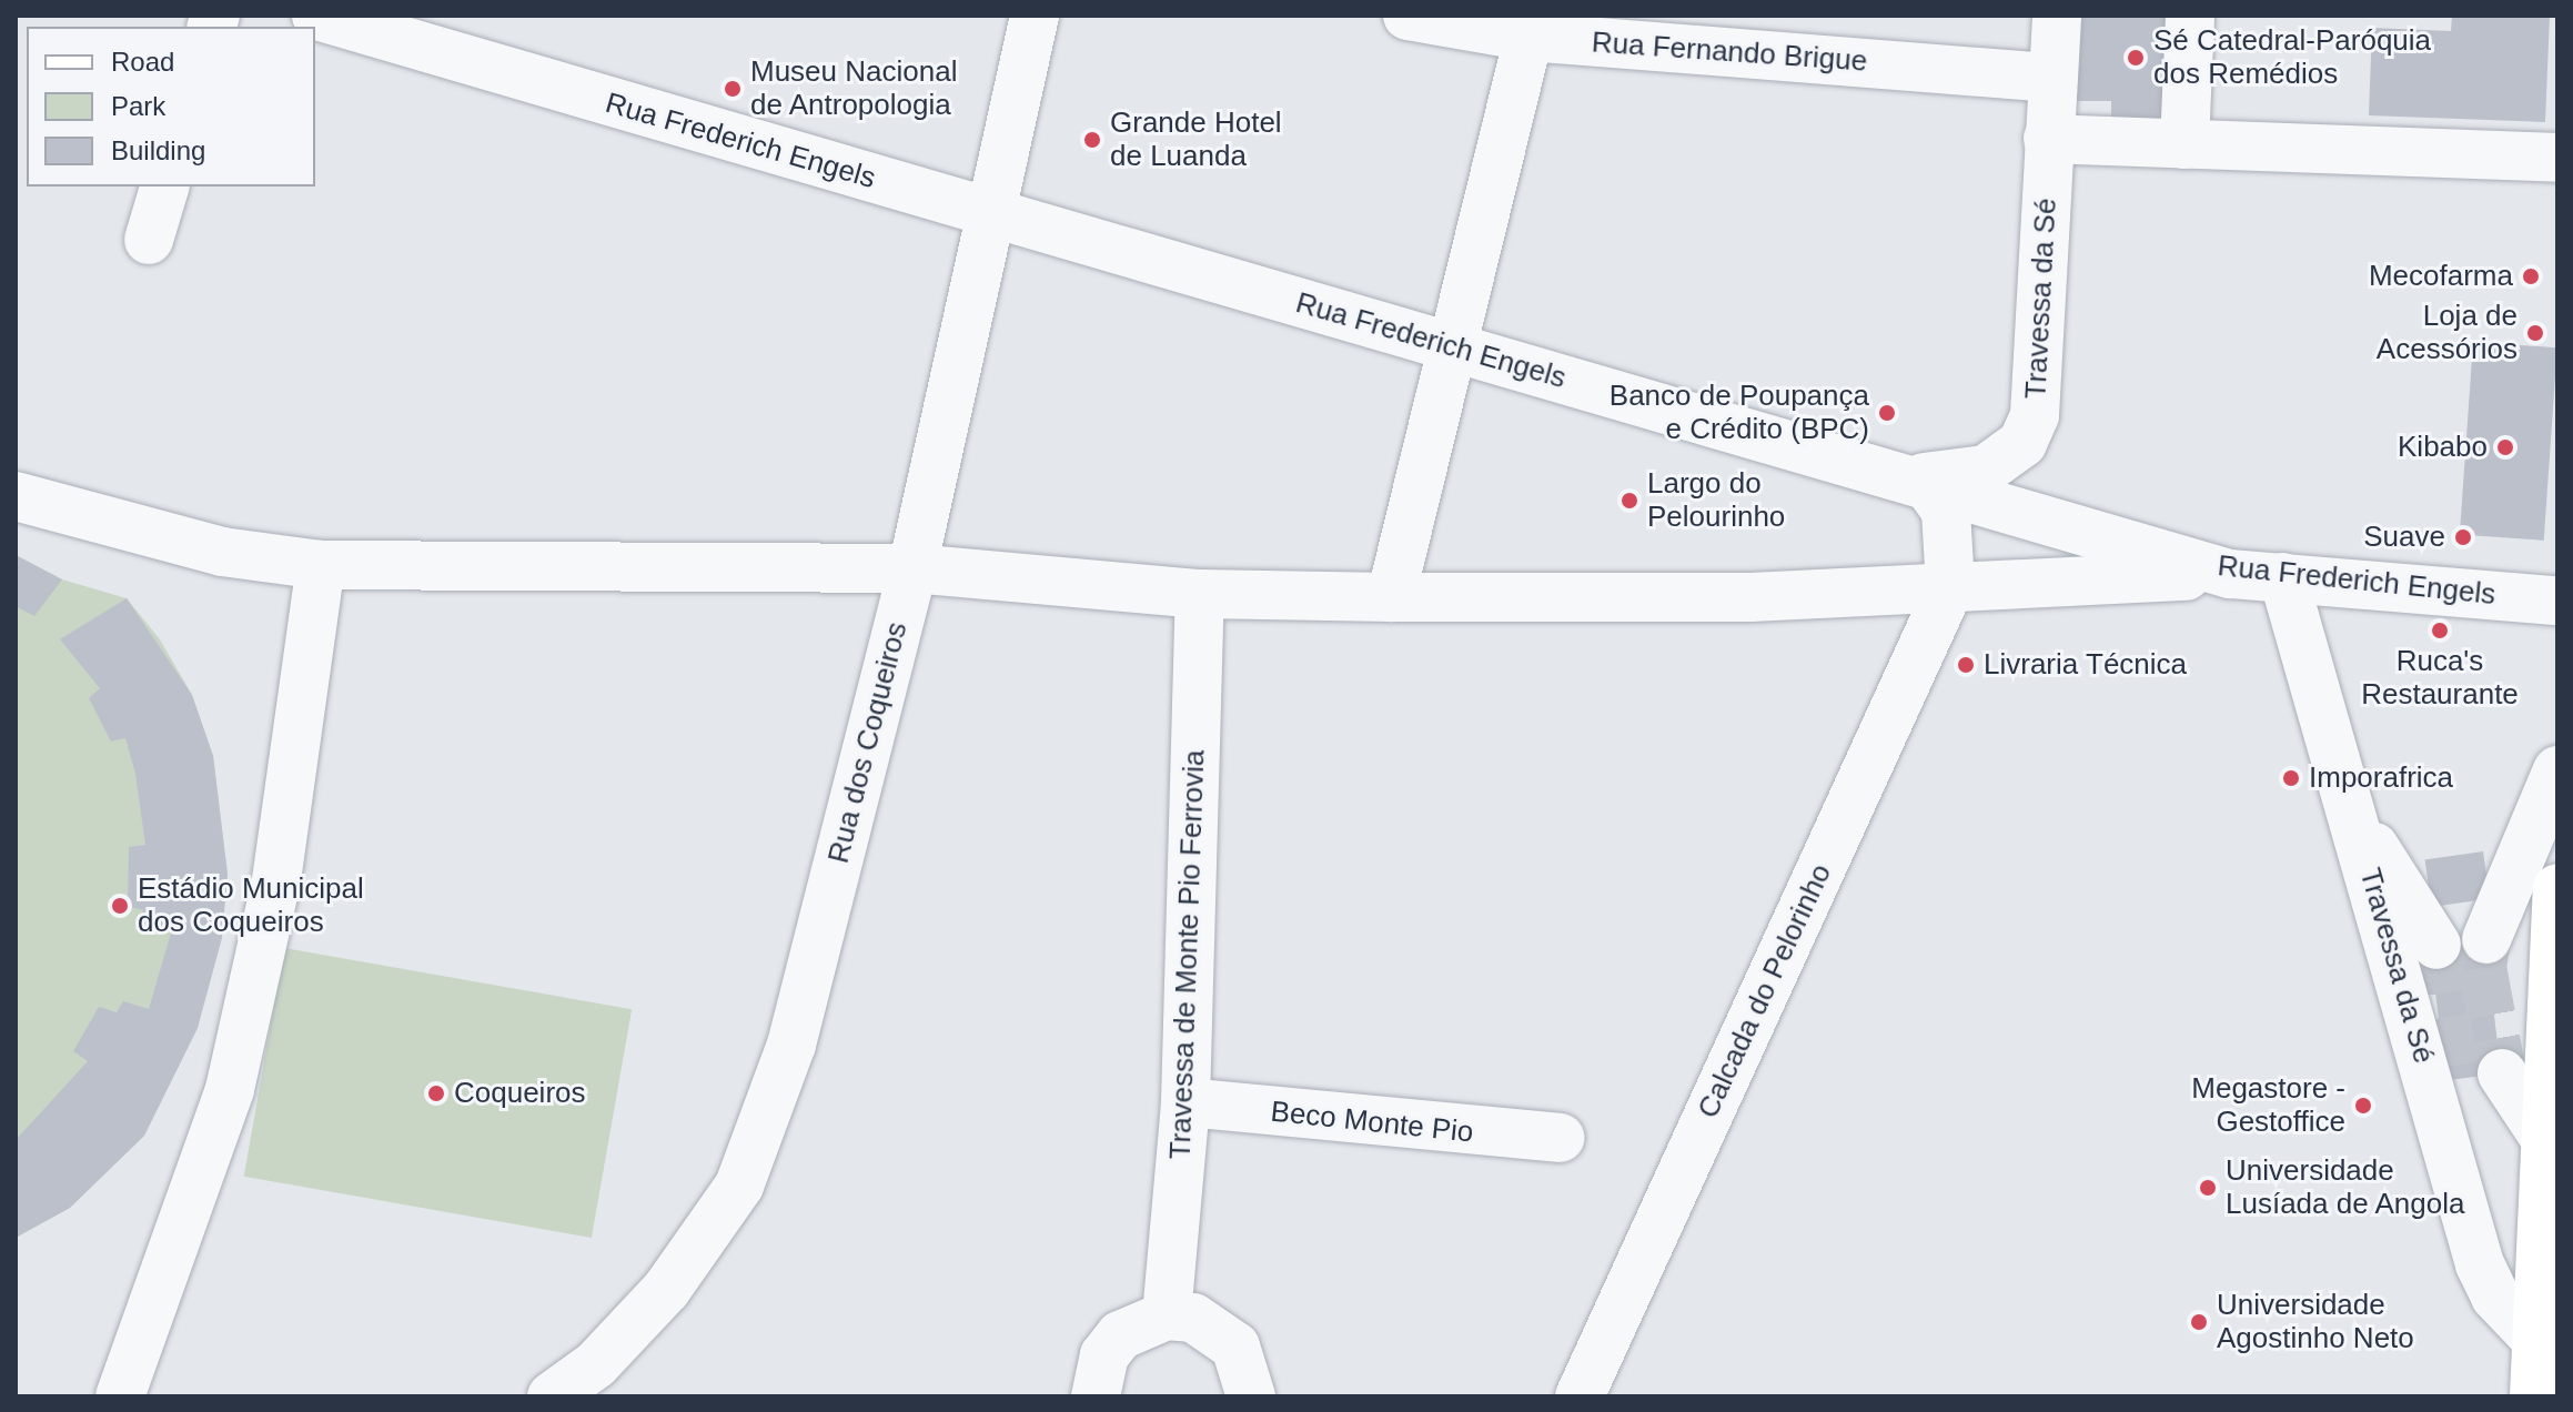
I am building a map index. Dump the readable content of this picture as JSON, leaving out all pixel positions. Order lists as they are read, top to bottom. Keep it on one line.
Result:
{"streets":{"street":["Rua Fernando Brigue","Rua Frederich Engels","Travessa da Sé","Rua dos Coqueiros","Travessa de Monte Pio Ferrovia","Calcada do Pelorinho","Beco Monte Pio"]},"crossings":[["Rua Fernando Brigue","Travessa da Sé"],["Rua Frederich Engels","Travessa da Sé"],["Rua Frederich Engels","Rua dos Coqueiros"],["Travessa de Monte Pio Ferrovia","Beco Monte Pio"]],"places":["Sé Catedral-Paróquia dos Remédios","Museu Nacional de Antropologia","Grande Hotel de Luanda","Mecofarma","Loja de Acessórios","Banco de Poupança e Crédito (BPC)","Kibabo","Largo do Pelourinho","Suave","Ruca's Restaurante","Livraria Técnica","Imporafrica","Estádio Municipal dos Coqueiros","Coqueiros","Megastore - Gestoffice","Universidade Lusíada de Angola","Universidade Agostinho Neto"],"legend":["Road","Park","Building"]}
